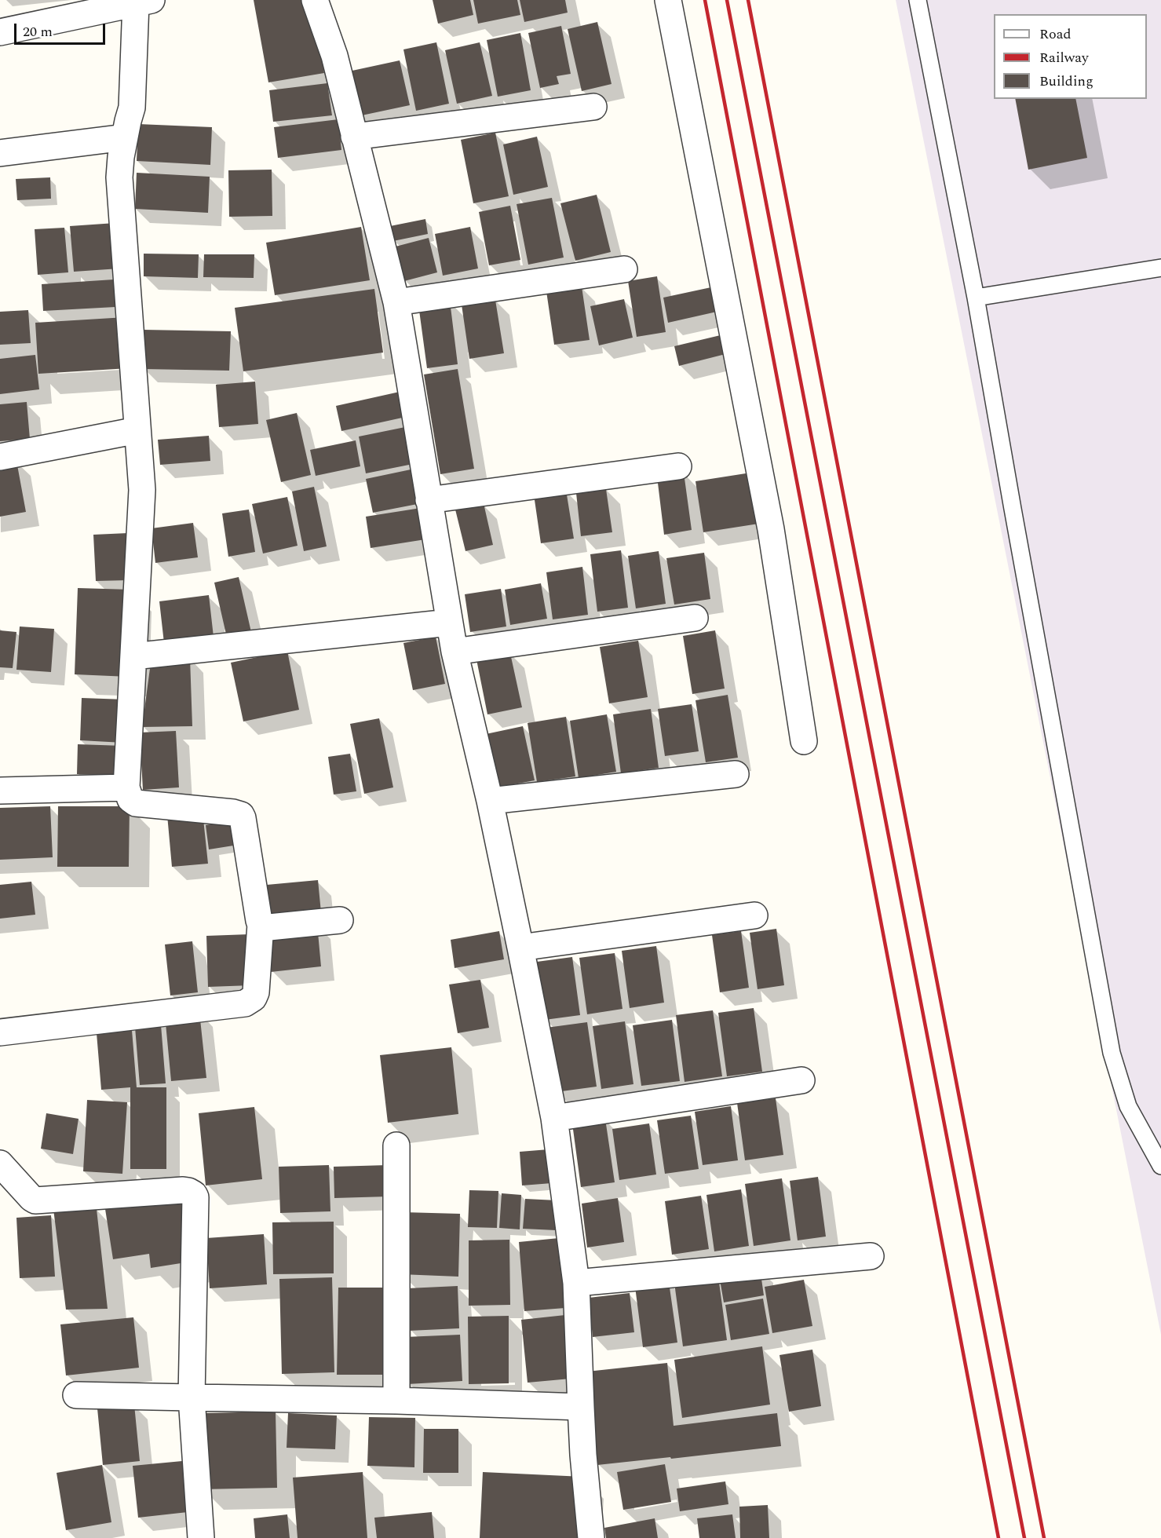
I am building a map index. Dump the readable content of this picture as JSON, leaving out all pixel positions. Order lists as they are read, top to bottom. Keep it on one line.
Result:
{"legend":["Road","Railway","Building"],"scale_bar":"20 m"}
